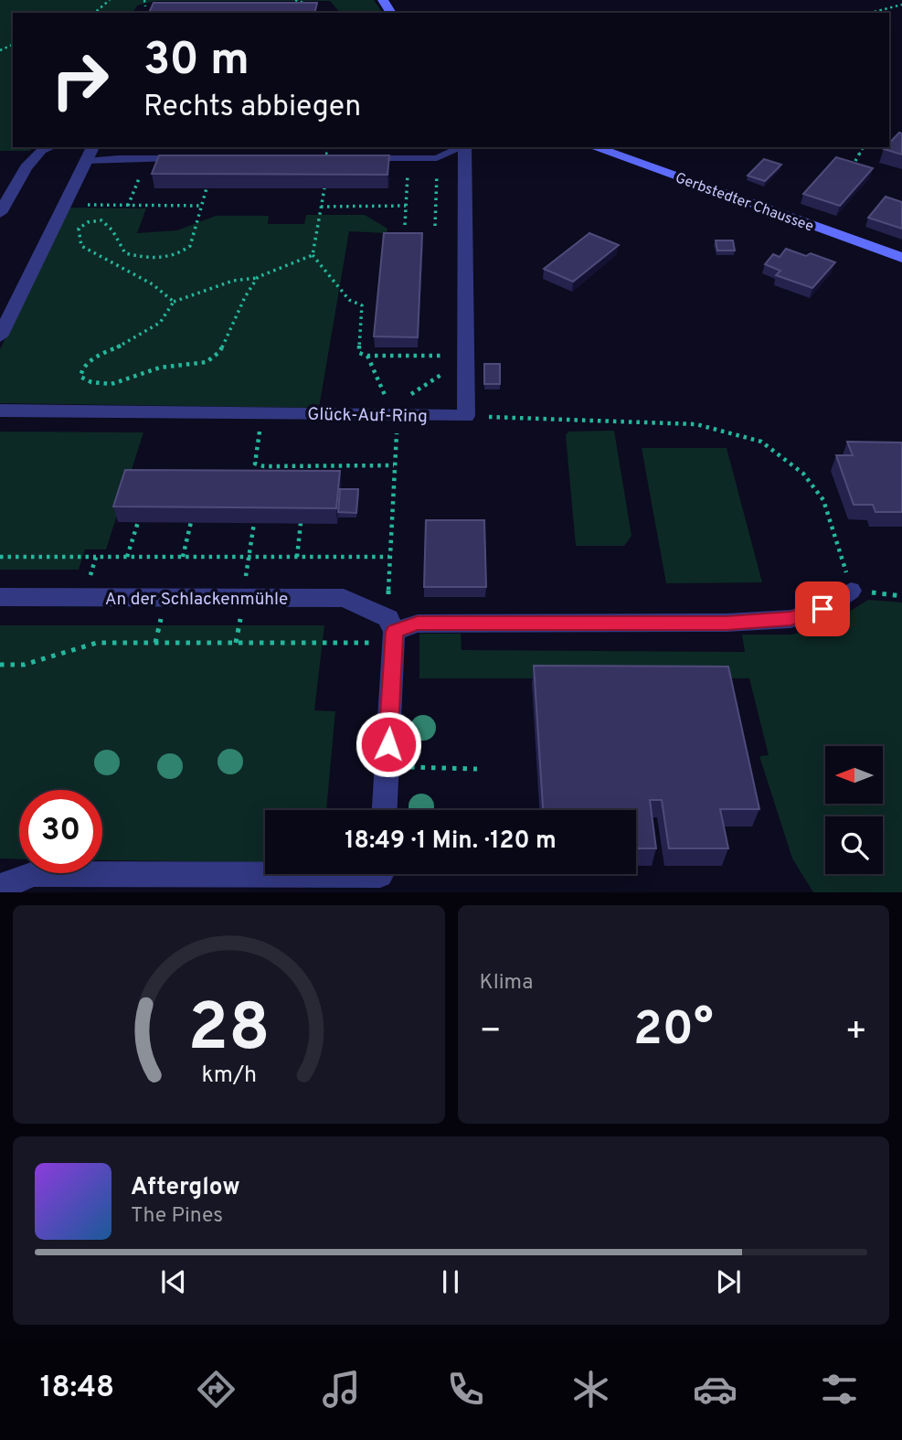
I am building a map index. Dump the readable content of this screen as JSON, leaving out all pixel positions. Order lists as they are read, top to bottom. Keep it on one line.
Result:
{"streets":{"main road":["Gerbstedter Chaussee"],"street":["Glück-Auf-Ring","An der Schlackenmühle"]},"north":"left","page":{"turn":["30 m","Rechts abbiegen"],"limit":"30","trip":"18:49 · 1 Min. · 120 m","tile":"Klima","heat":["−","20°","+"],"song":["Afterglow","The Pines"],"tabs":"18:48","gauge":["28","km/h"]}}
